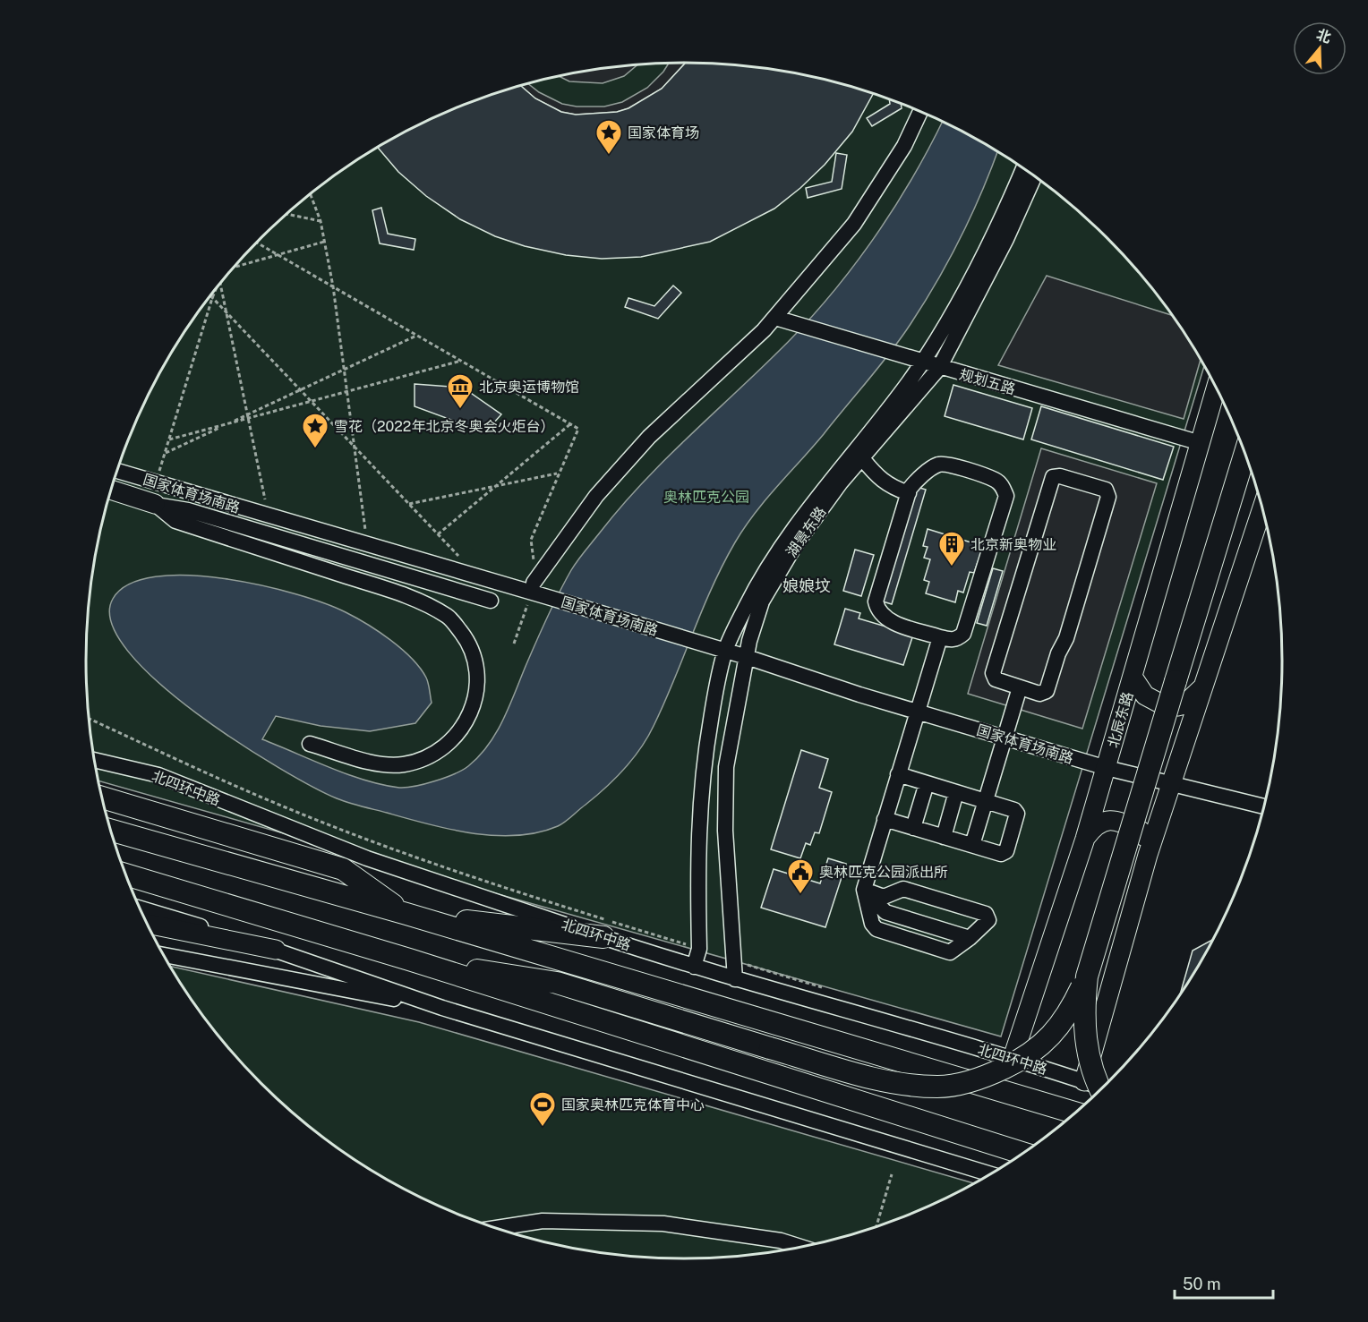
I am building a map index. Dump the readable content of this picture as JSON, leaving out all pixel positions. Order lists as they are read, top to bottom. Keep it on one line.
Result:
{"streets":{"main road":["北辰东路"],"street":["规划五路","国家体育场南路","湖景东路","北四环中路"]},"crossings":[["规划五路","湖景东路"],["规划五路","北辰东路"],["国家体育场南路","湖景东路"],["国家体育场南路","北辰东路"],["湖景东路","北四环中路"],["北辰东路","北四环中路"]],"districts":["娘娘坟"],"parks":["奥林匹克公园"],"places":{"place":["国家体育场","雪花（2022年北京冬奥会火炬台）"],"museum":["北京奥运博物馆"],"building":["北京新奥物业"],"public building":["奥林匹克公园派出所"],"sports":["国家奥林匹克体育中心"]},"scale_bar":"50 m","north":"top"}
